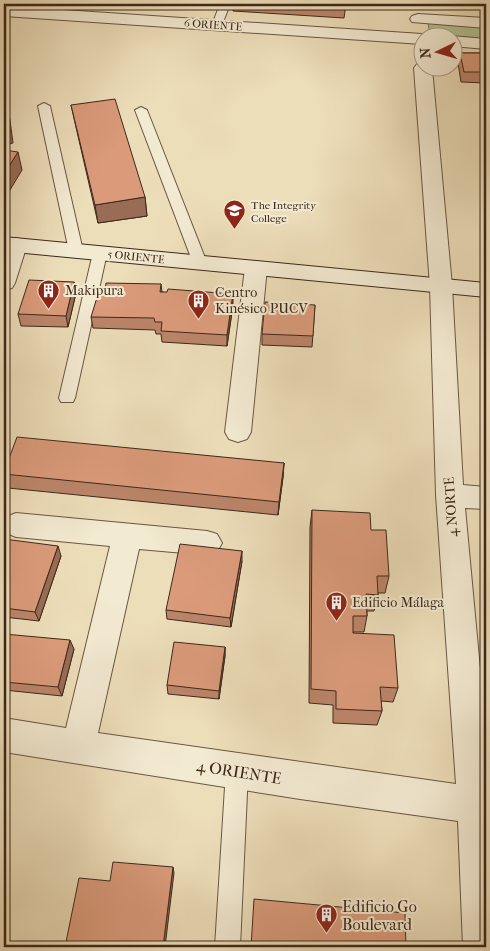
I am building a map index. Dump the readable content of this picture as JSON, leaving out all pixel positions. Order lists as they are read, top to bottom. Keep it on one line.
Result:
{"streets":{"street":["6 ORIENTE","5 ORIENTE","4 NORTE","4 ORIENTE"]},"crossings":[["5 ORIENTE","4 NORTE"],["4 NORTE","4 ORIENTE"]],"places":{"school or university":["The Integrity College"],"building":["Makipura","Centro Kinésico PUCV","Edificio Málaga","Edificio Go Boulevard"]},"north":"left"}
